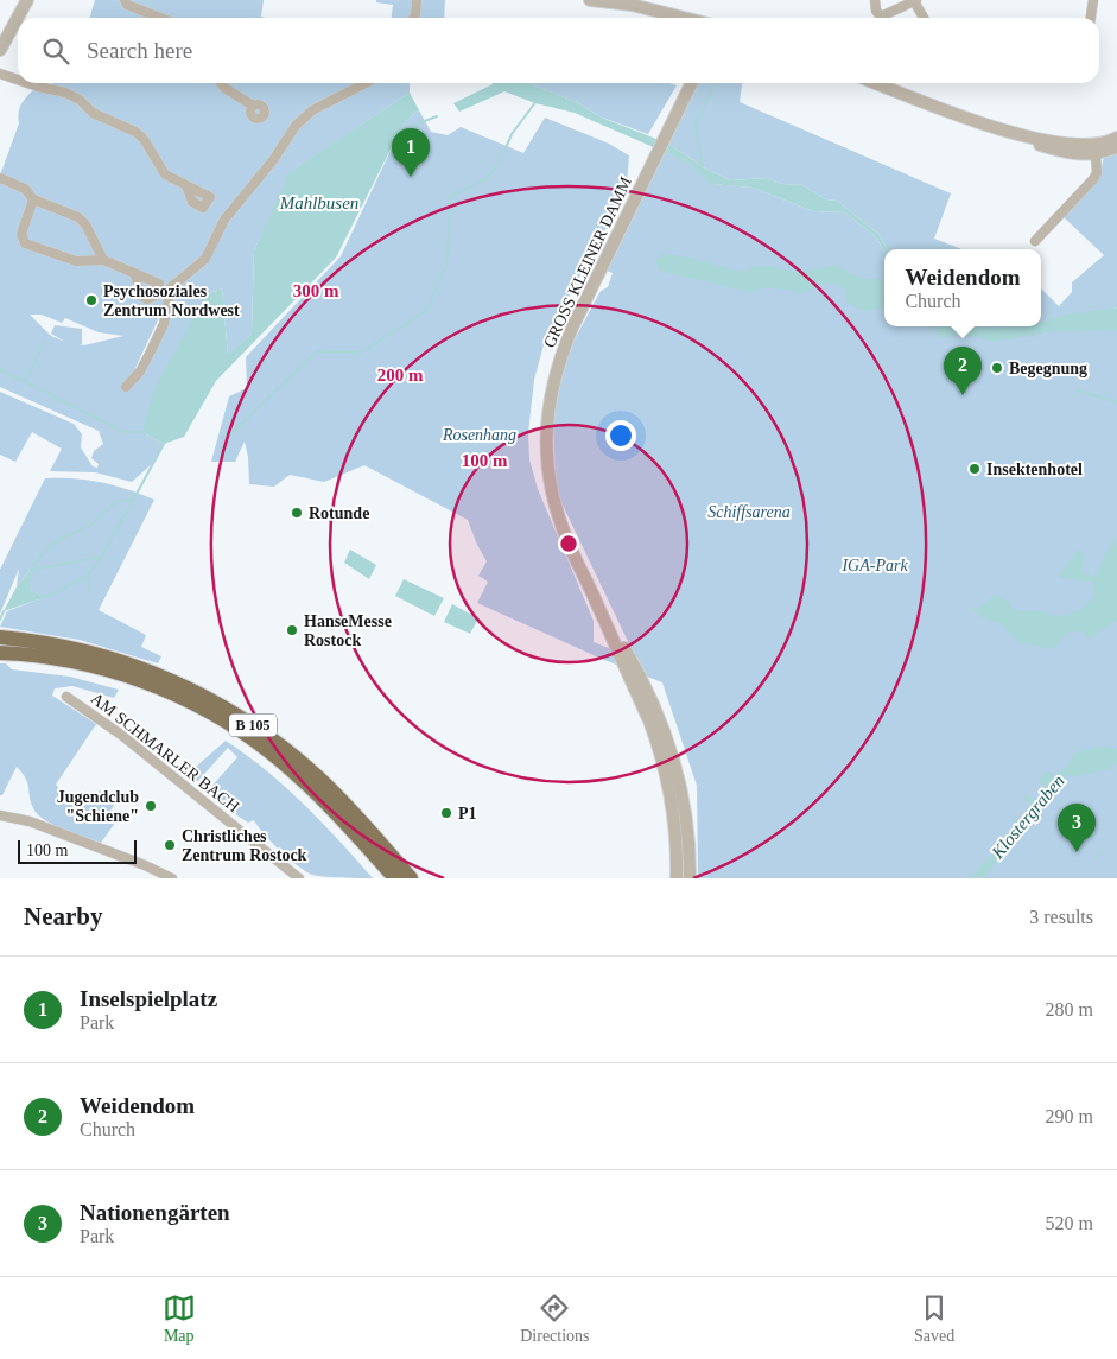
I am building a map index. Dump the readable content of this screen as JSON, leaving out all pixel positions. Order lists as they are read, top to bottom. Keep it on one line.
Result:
{"streets":{"highway":["B 105"],"street":["GROSS KLEINER DAMM","AM SCHMARLER BACH"]},"water":["Mahlbusen","Klostergraben"],"parks":["Rosenhang","Schiffsarena","IGA-Park"],"places":["Psychosoziales Zentrum Nordwest","Begegnung","Insektenhotel","Rotunde","HanseMesse Rostock","Jugendclub \"Schiene\"","P1","Christliches Zentrum Rostock"],"scale_bar":"100 m","page":{"search":"Search here","pins":["1","2","3"],"popup":["Weidendom","Church"],"scale":"100 m","heading":["Nearby","3 results"],"list":[{"mark":"1","name":"Inselspielplatz","note":"Park","value":"280 m"},{"mark":"2","name":"Weidendom","note":"Church","value":"290 m"},{"mark":"3","name":"Nationengärten","note":"Park","value":"520 m"}],"nav":["Map","Directions","Saved"]},"rings":["300 m","200 m","100 m"]}
